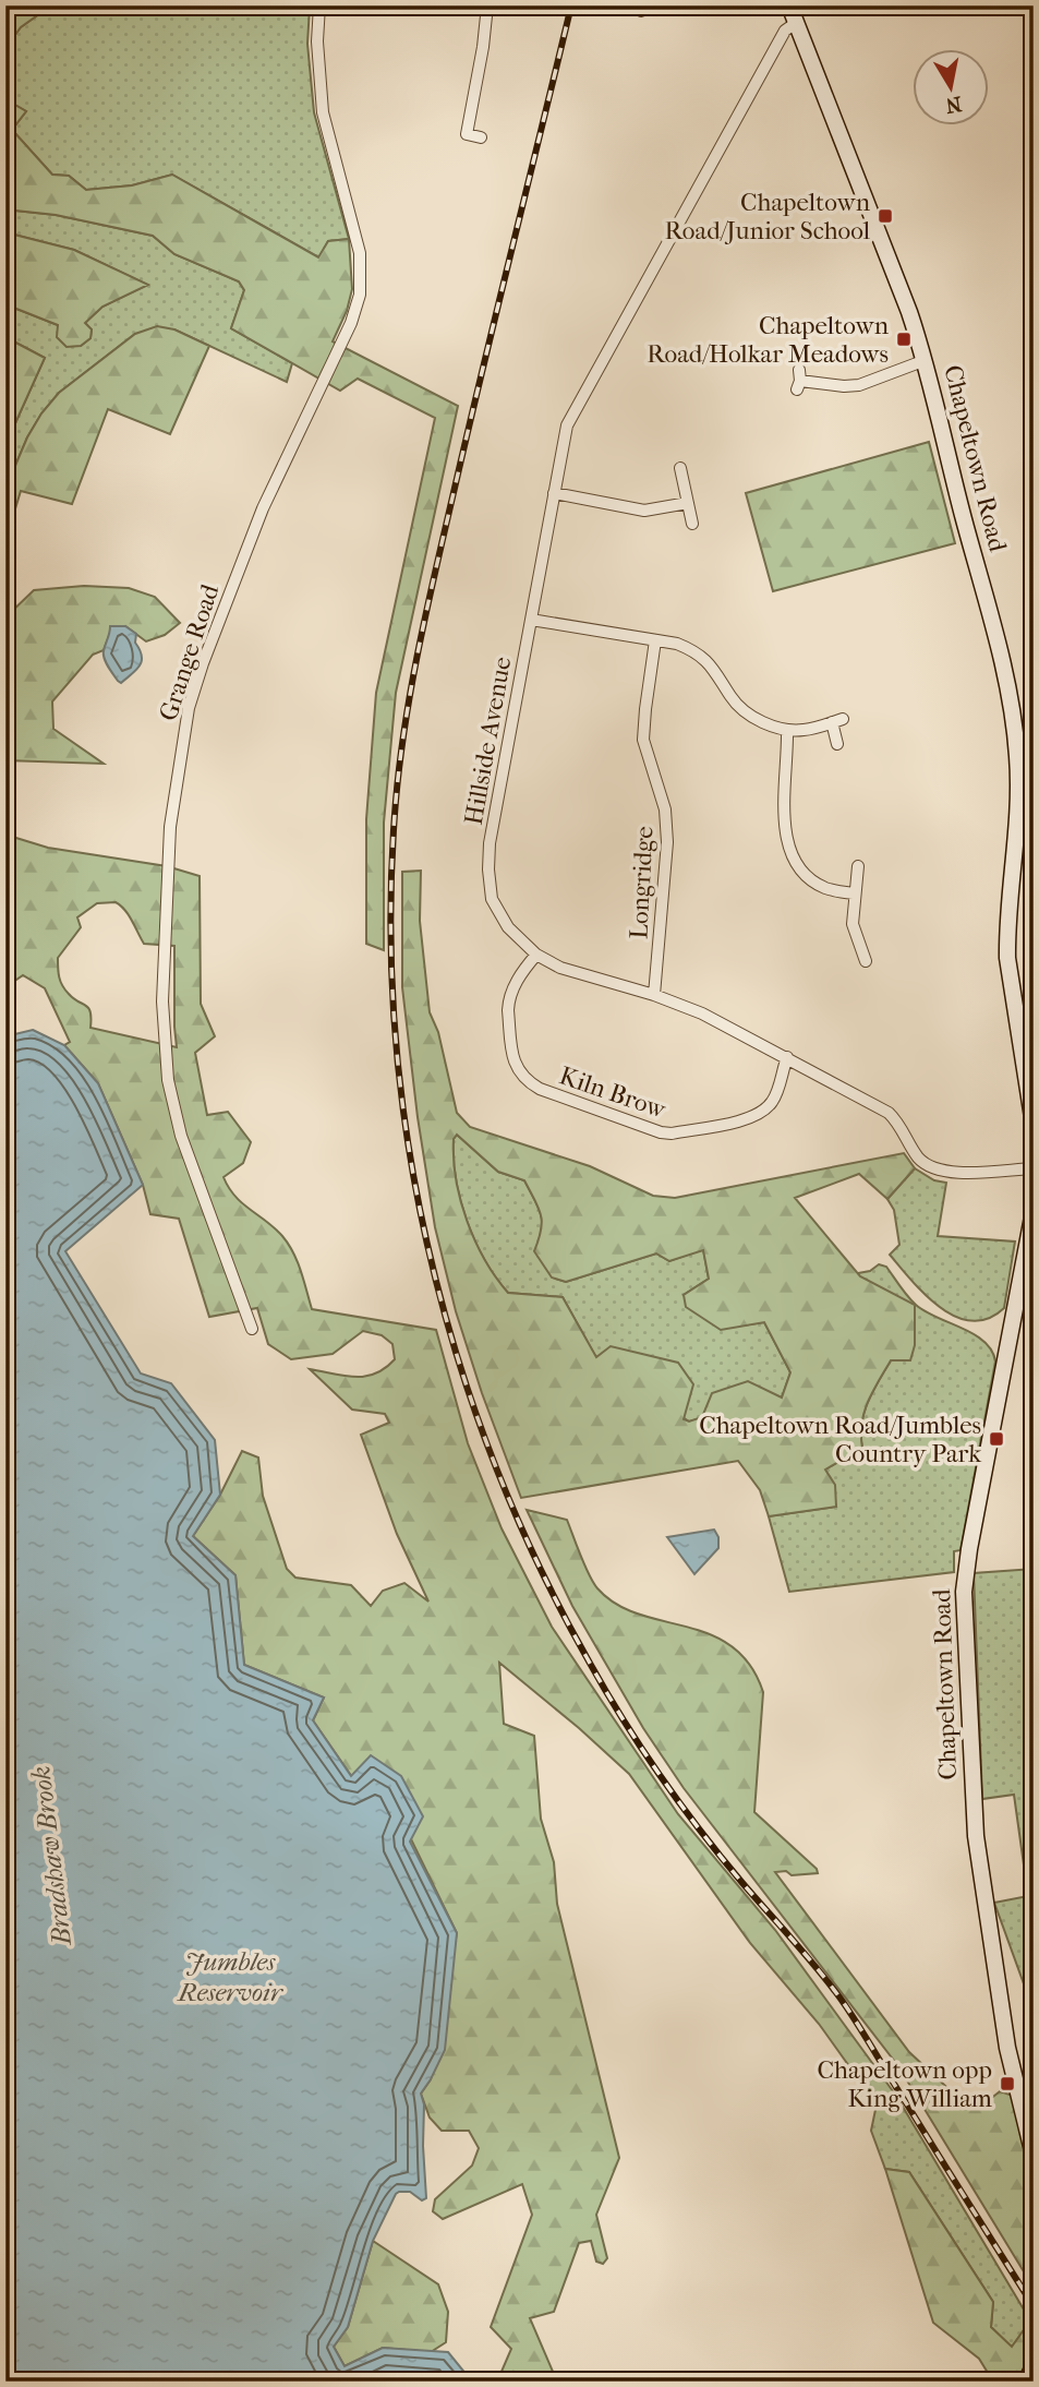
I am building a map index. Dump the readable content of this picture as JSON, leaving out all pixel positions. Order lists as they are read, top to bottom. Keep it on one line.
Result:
{"streets":{"main road":["Chapeltown Road"],"street":["Grange Road","Hillside Avenue","Longridge","Kiln Brow"]},"crossings":[["Chapeltown Road","Hillside Avenue"],["Hillside Avenue","Longridge"],["Hillside Avenue","Kiln Brow"]],"water":["Bradshaw Brook","Jumbles Reservoir"],"places":{"transit":["Chapeltown Road/Junior School","Chapeltown Road/Holkar Meadows","Chapeltown Road/Jumbles Country Park","Chapeltown opp King William"]},"north":"bottom"}
